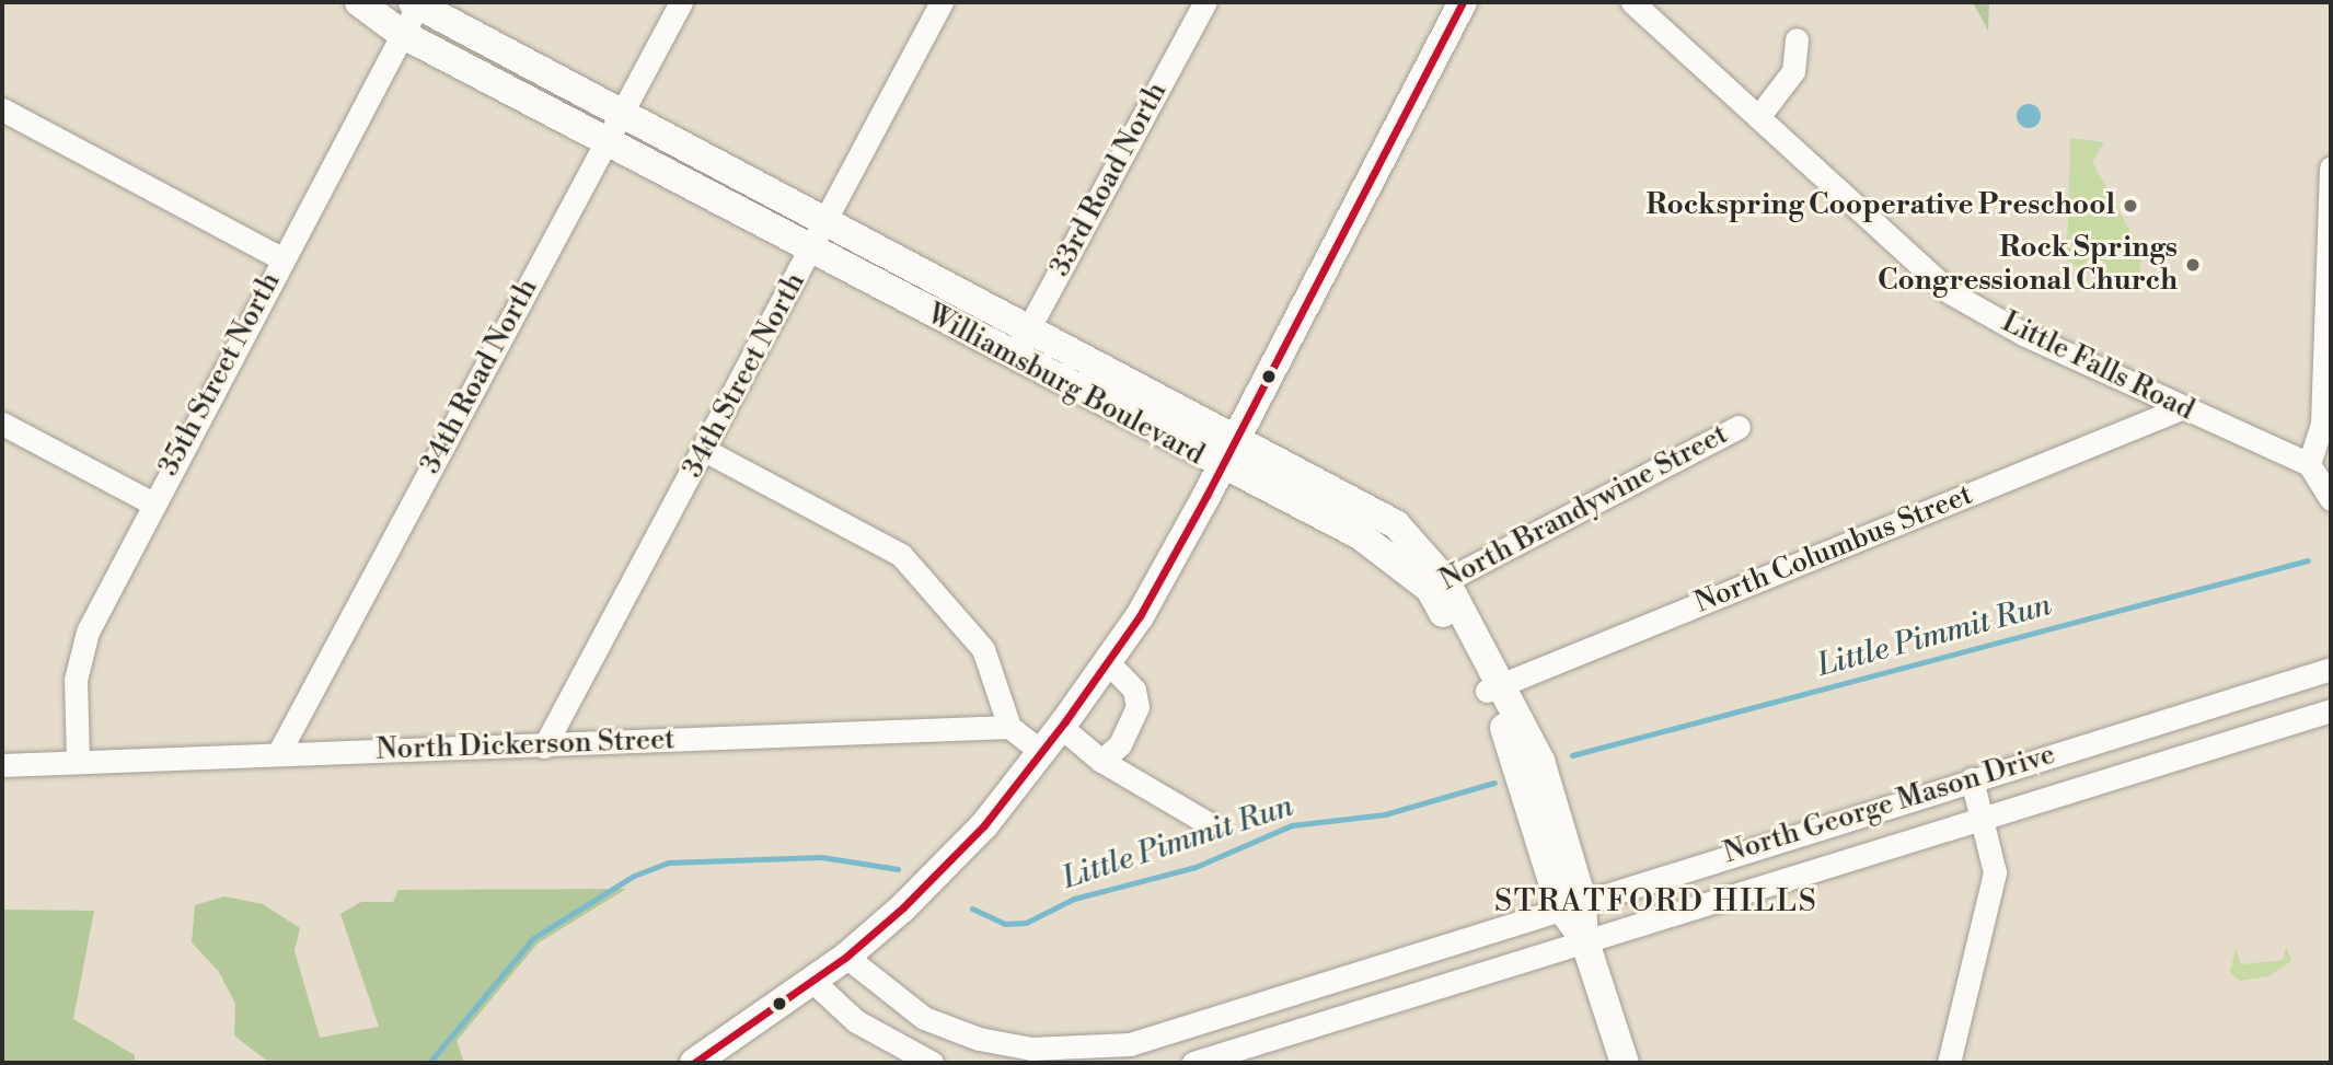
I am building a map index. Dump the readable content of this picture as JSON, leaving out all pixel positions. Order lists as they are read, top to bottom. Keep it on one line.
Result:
{"streets":{"main road":["Williamsburg Boulevard"],"street":["33rd Road North","Little Falls Road","35th Street North","34th Street North","34th Road North","North Brandywine Street","North Columbus Street","North Dickerson Street","North George Mason Drive"]},"crossings":[["33rd Road North","Williamsburg Boulevard"],["Little Falls Road","North Columbus Street"],["35th Street North","Williamsburg Boulevard"],["35th Street North","North Dickerson Street"],["34th Street North","Williamsburg Boulevard"],["34th Street North","North Dickerson Street"],["34th Road North","Williamsburg Boulevard"],["34th Road North","North Dickerson Street"],["Williamsburg Boulevard","North Brandywine Street"],["Williamsburg Boulevard","North Columbus Street"],["Williamsburg Boulevard","North George Mason Drive"]],"districts":["STRATFORD HILLS"],"water":["Little Pimmit Run"],"places":["Rockspring Cooperative Preschool","Rock Springs Congressional Church"]}
